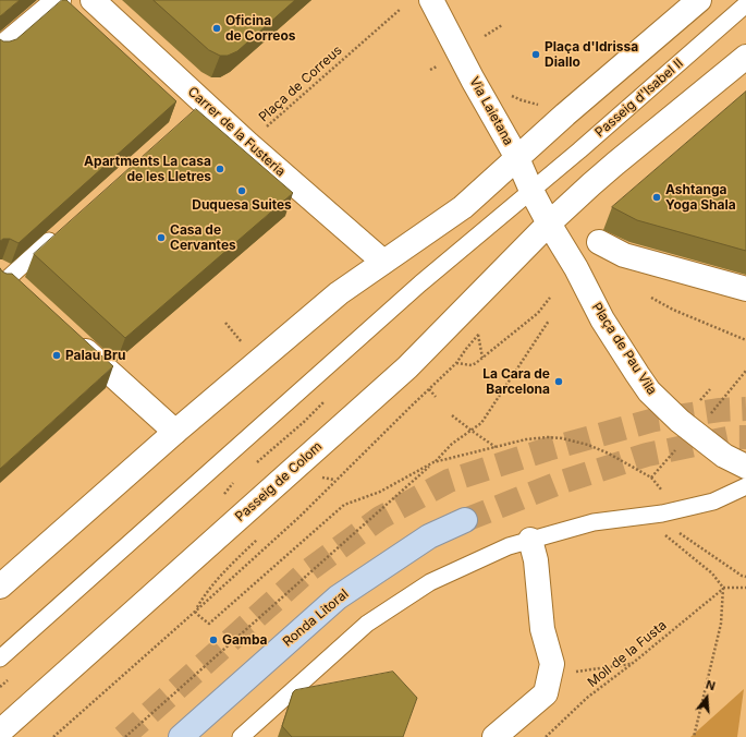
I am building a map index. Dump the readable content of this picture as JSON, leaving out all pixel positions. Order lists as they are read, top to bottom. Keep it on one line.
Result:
{"streets":{"highway":["Ronda Litoral"],"main road":["Via Laietana","Carrer de la Fusteria","Plaça de Pau Vila","Passeig de Colom"],"lane":["Passeig d'Isabel II"],"path":["Plaça de Correus","Moll de la Fusta"]},"crossings":[["Passeig d'Isabel II","Via Laietana"],["Via Laietana","Plaça de Pau Vila"],["Via Laietana","Passeig de Colom"],["Plaça de Pau Vila","Passeig de Colom"]],"places":["Oficina de Correos","Plaça d'Idrissa Diallo","Apartments La casa de les Lletres","Duquesa Suites","Ashtanga Yoga Shala","Casa de Cervantes","Palau Bru","La Cara de Barcelona","Gamba"],"north":"top"}
